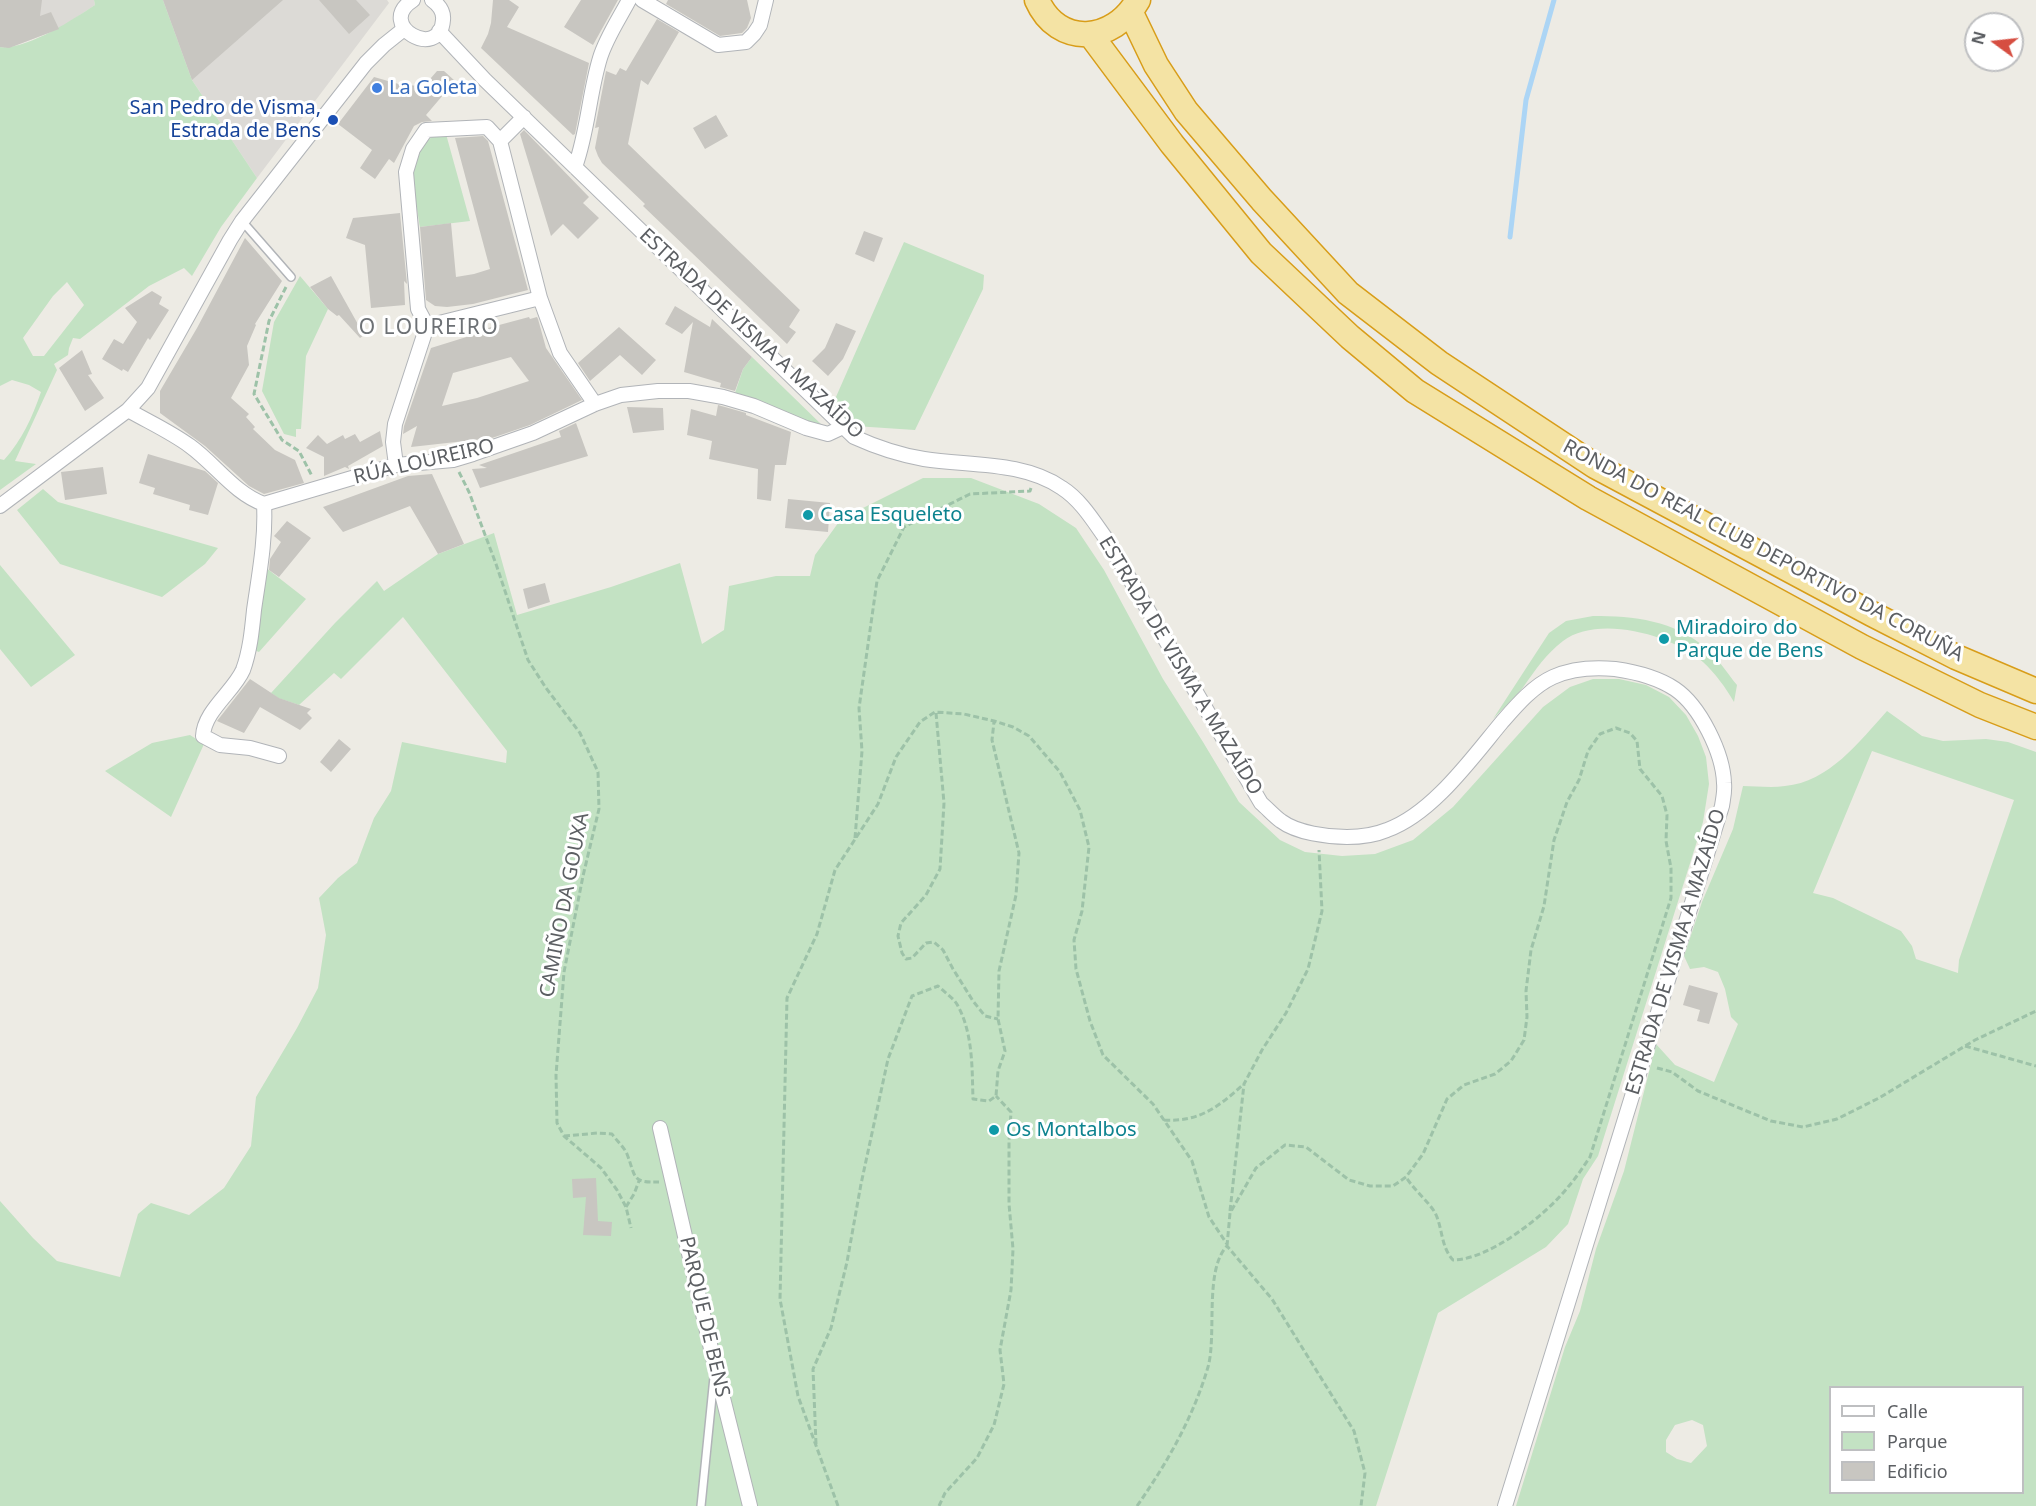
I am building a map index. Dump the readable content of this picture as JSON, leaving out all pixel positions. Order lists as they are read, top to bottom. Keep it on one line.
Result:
{"streets":{"highway":["RONDA DO REAL CLUB DEPORTIVO DA CORUÑA"],"street":["ESTRADA DE VISMA A MAZAÍDO","RÚA LOUREIRO","PARQUE DE BENS"],"path":["CAMIÑO DA GOUXA"]},"crossings":[["ESTRADA DE VISMA A MAZAÍDO","RÚA LOUREIRO"],["RÚA LOUREIRO","CAMIÑO DA GOUXA"]],"districts":["O LOUREIRO"],"places":["La Goleta","San Pedro de Visma, Estrada de Bens","Casa Esqueleto","Miradoiro do Parque de Bens","Os Montalbos"],"legend":["Calle","Parque","Edificio"],"north":"left"}
